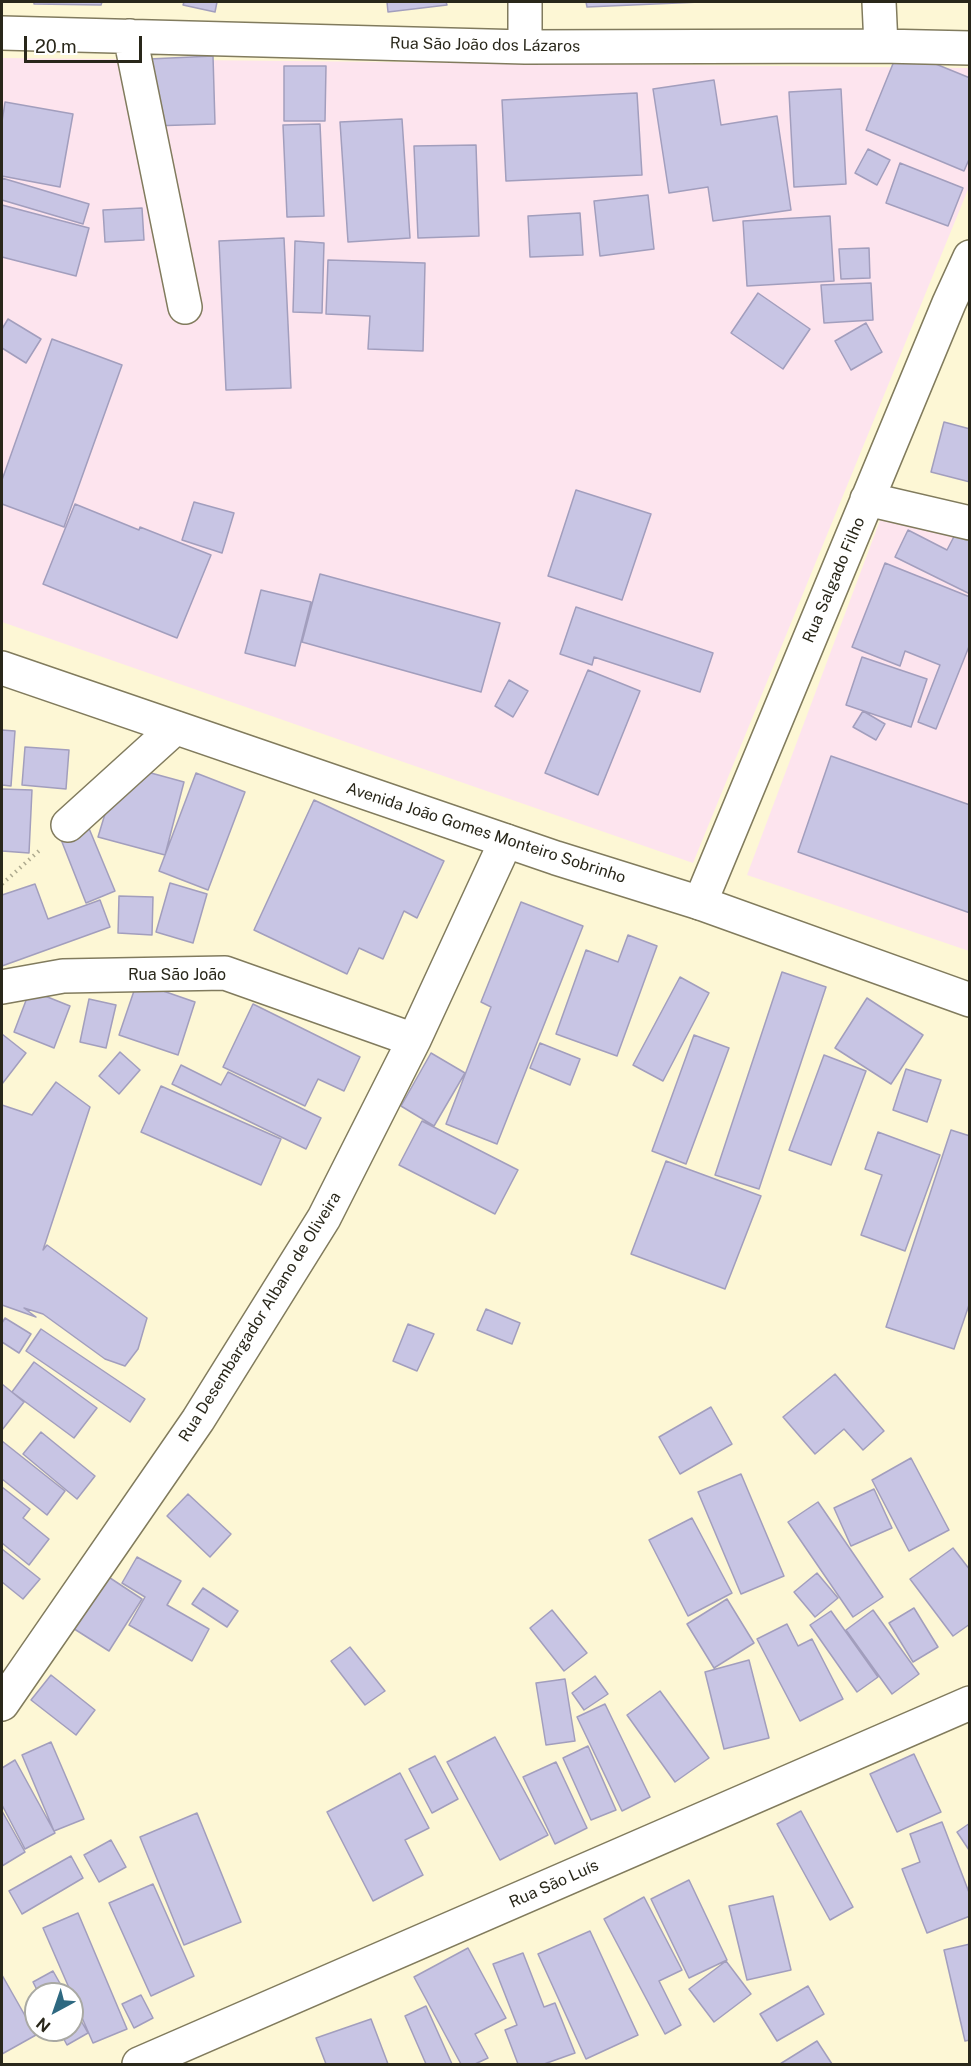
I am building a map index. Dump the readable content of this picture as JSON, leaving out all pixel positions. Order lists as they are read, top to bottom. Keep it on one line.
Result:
{"streets":{"street":["Rua São João dos Lázaros","Rua Salgado Filho","Avenida João Gomes Monteiro Sobrinho","Rua São João","Rua Desembargador Albano de Oliveira","Rua São Luís"]},"crossings":[["Rua Salgado Filho","Avenida João Gomes Monteiro Sobrinho"],["Avenida João Gomes Monteiro Sobrinho","Rua Desembargador Albano de Oliveira"],["Rua São João","Rua Desembargador Albano de Oliveira"]],"scale_bar":"20 m","north":"bottom left"}
